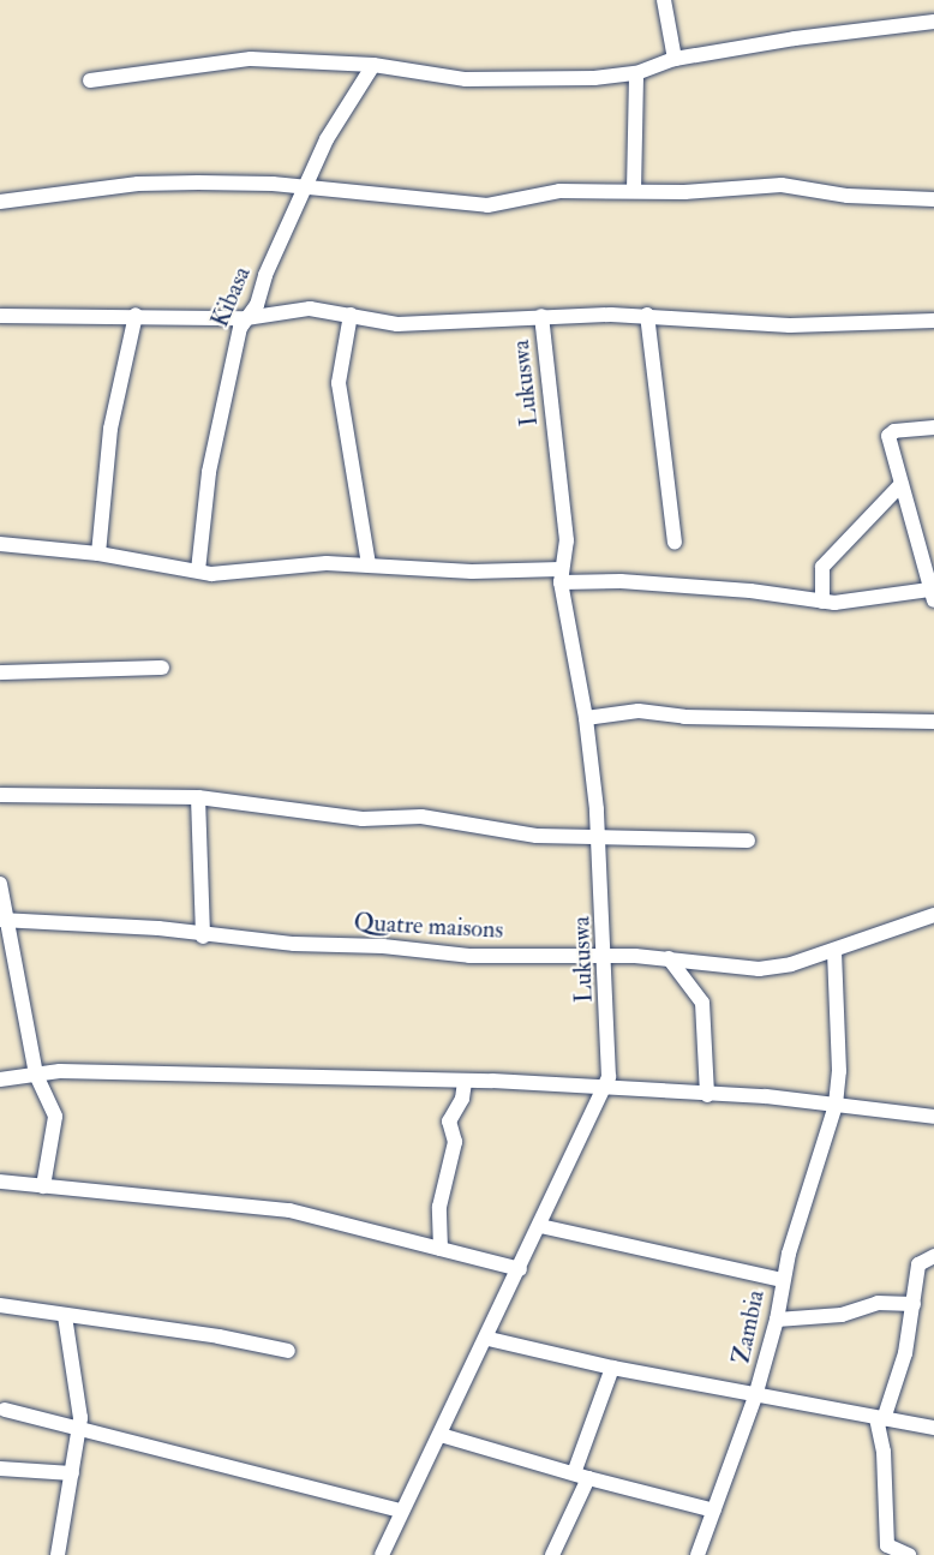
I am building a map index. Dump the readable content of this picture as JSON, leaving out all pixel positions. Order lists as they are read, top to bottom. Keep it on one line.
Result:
{"streets":{"street":["Kibasa","Lukuswa","Quatre maisons","Zambia"]},"crossings":[["Lukuswa","Quatre maisons"],["Quatre maisons","Zambia"]]}
